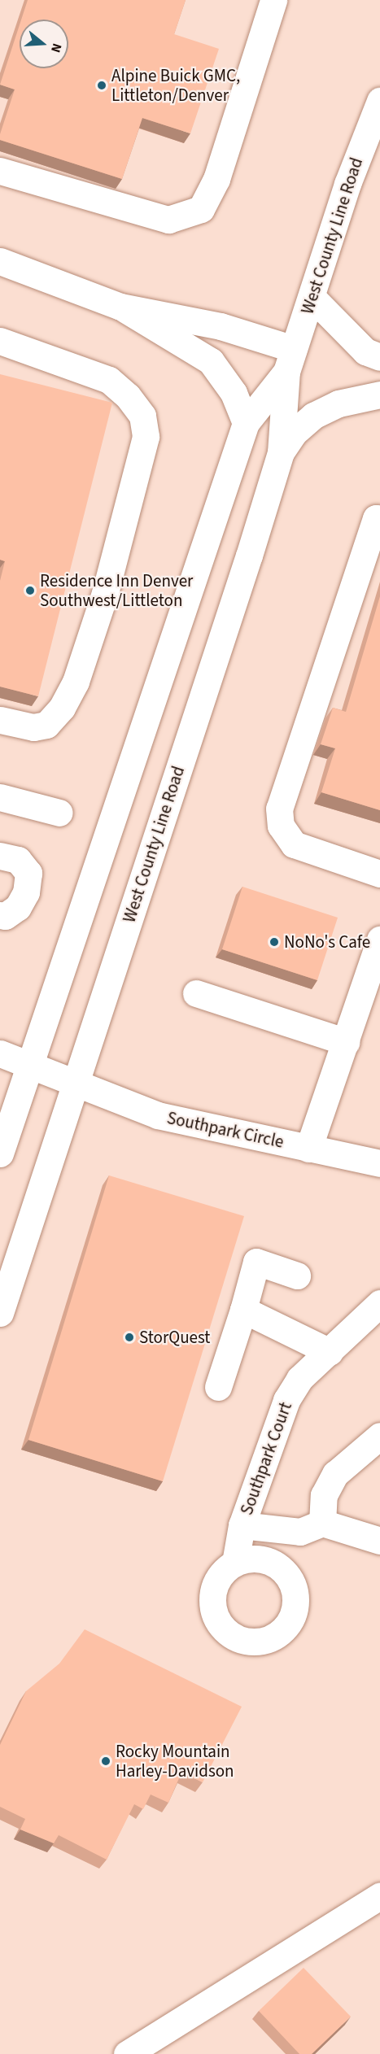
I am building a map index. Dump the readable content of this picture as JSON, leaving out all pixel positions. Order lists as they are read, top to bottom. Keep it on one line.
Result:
{"streets":{"main road":["West County Line Road","Southpark Circle","Southpark Court"]},"crossings":[["West County Line Road","Southpark Circle"]],"places":["Alpine Buick GMC, Littleton/Denver","Residence Inn Denver Southwest/Littleton","NoNo's Cafe","StorQuest","Rocky Mountain Harley-Davidson"],"north":"right"}
